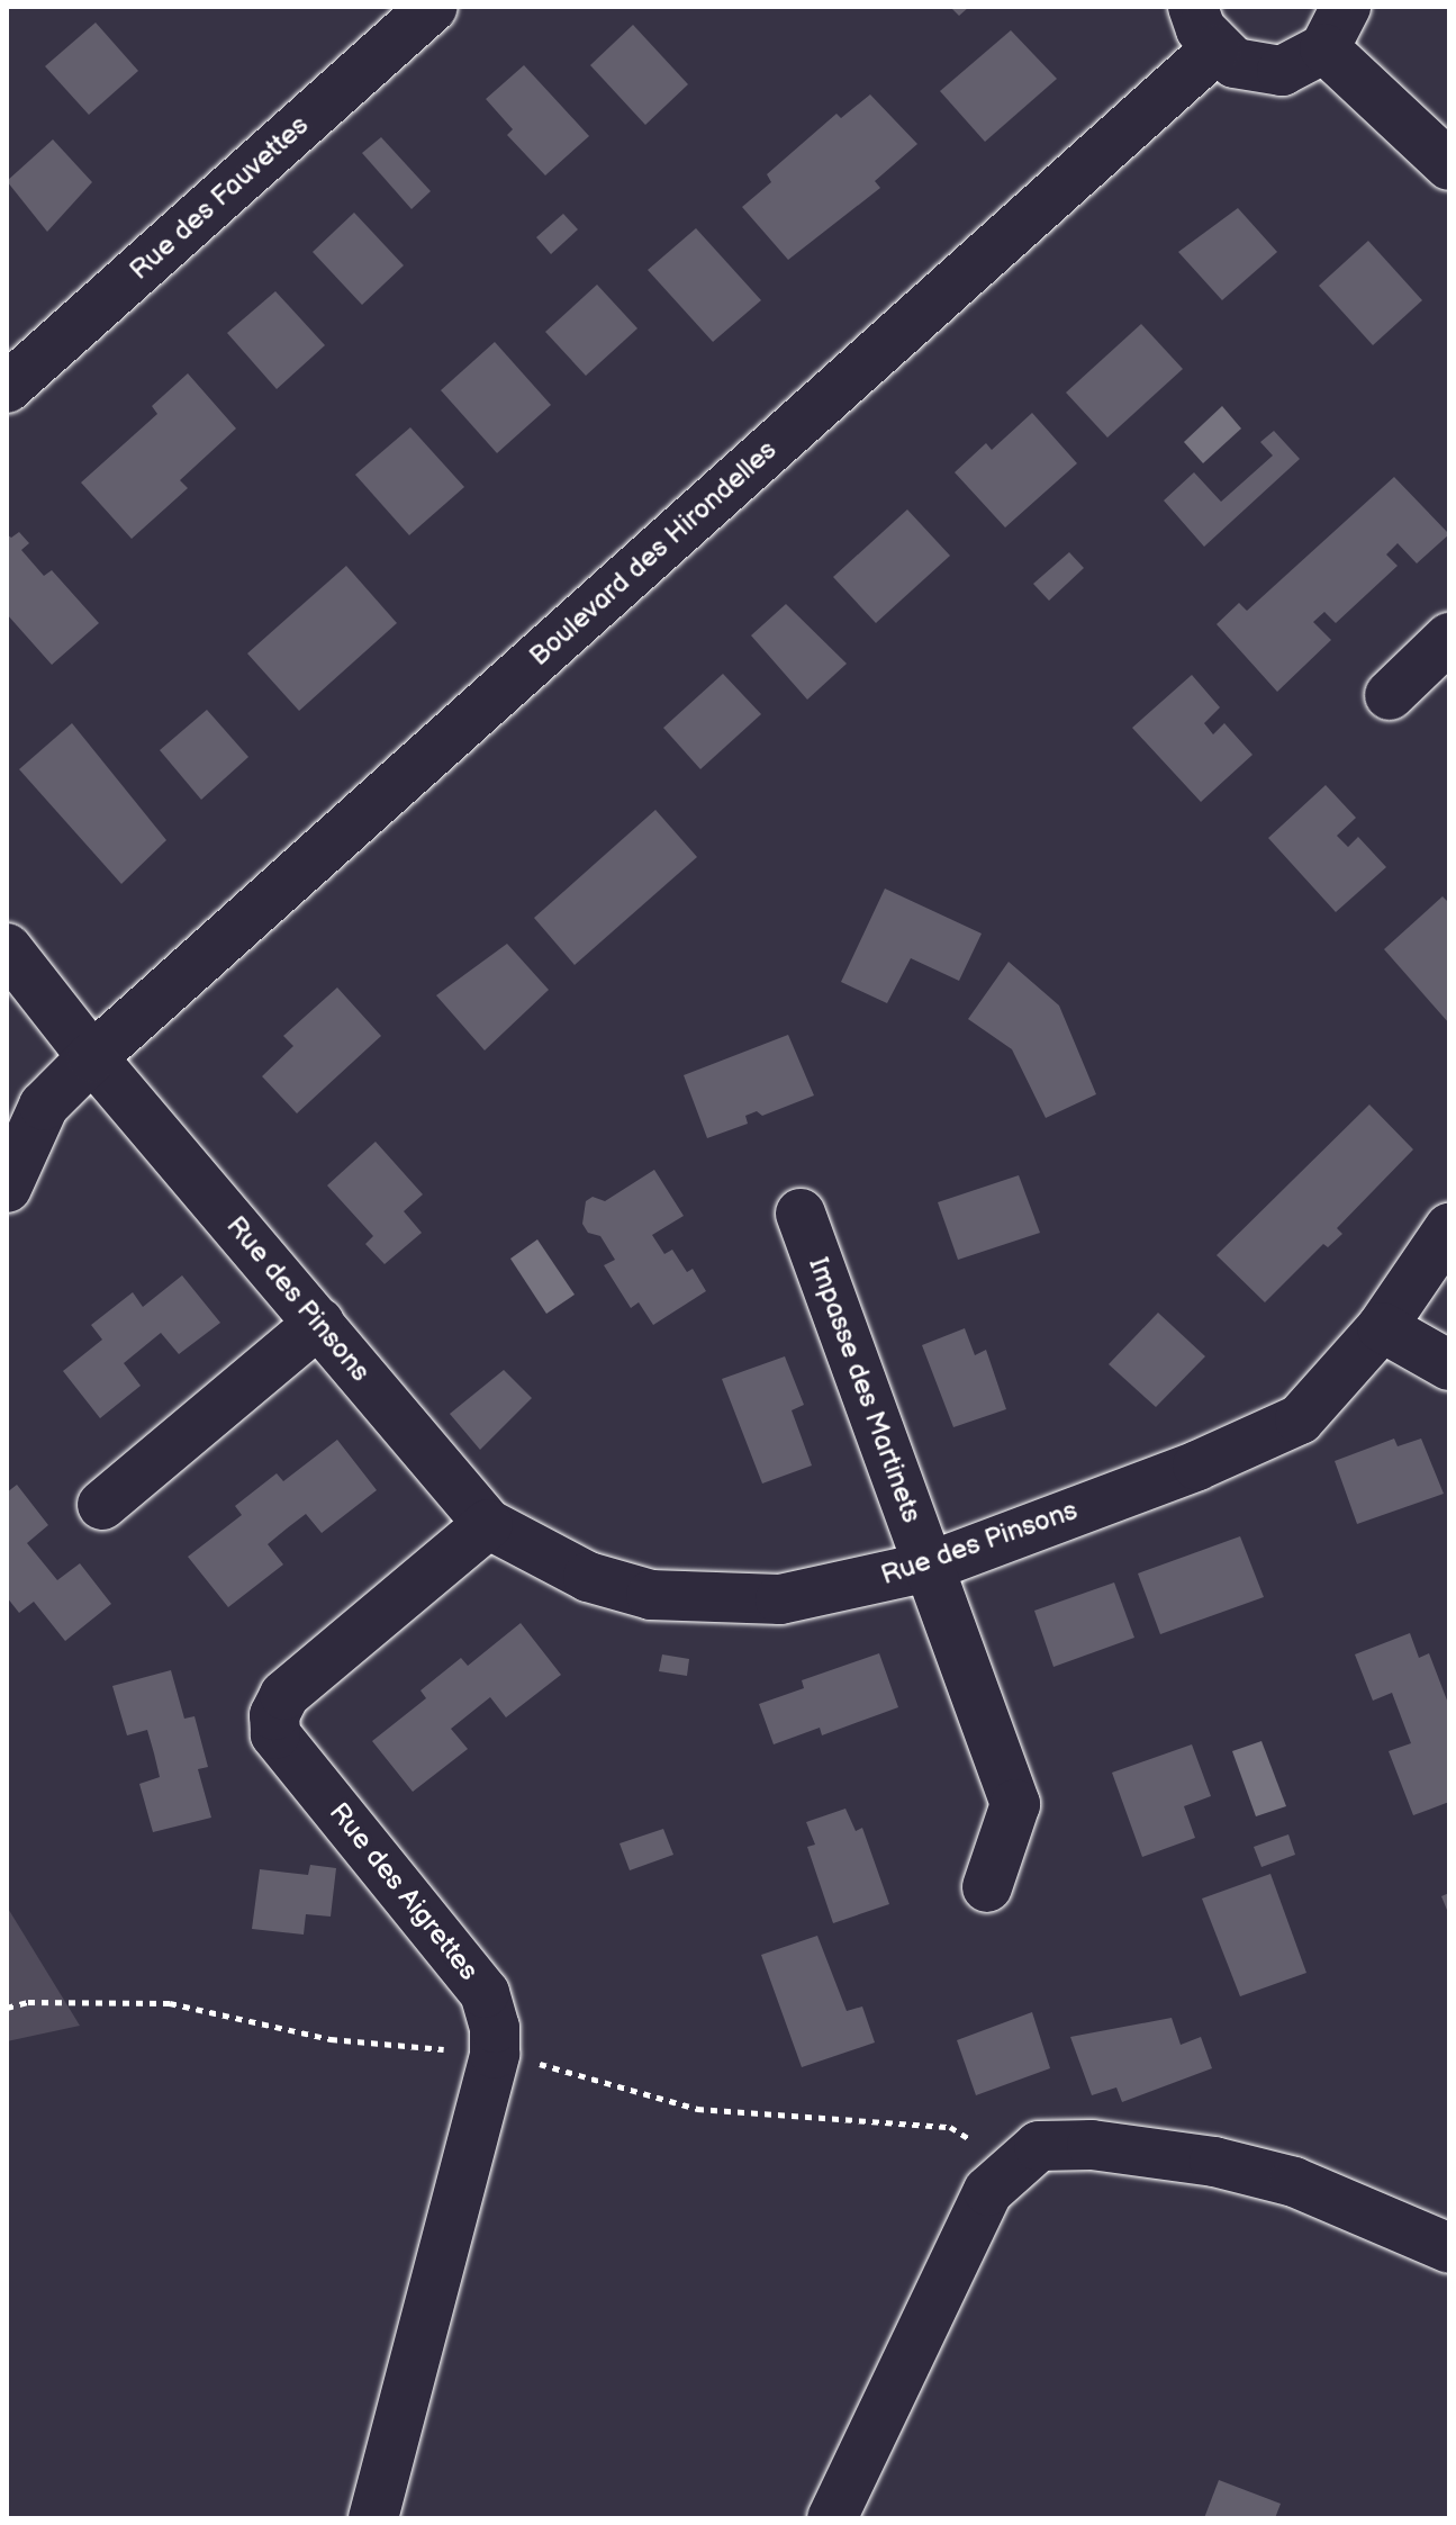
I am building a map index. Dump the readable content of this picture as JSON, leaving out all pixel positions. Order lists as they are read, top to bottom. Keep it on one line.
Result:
{"streets":{"street":["Rue des Fauvettes","Boulevard des Hirondelles","Rue des Pinsons","Impasse des Martinets","Rue des Aigrettes"]},"crossings":[["Boulevard des Hirondelles","Rue des Pinsons"],["Rue des Pinsons","Impasse des Martinets"],["Rue des Pinsons","Rue des Aigrettes"]]}
